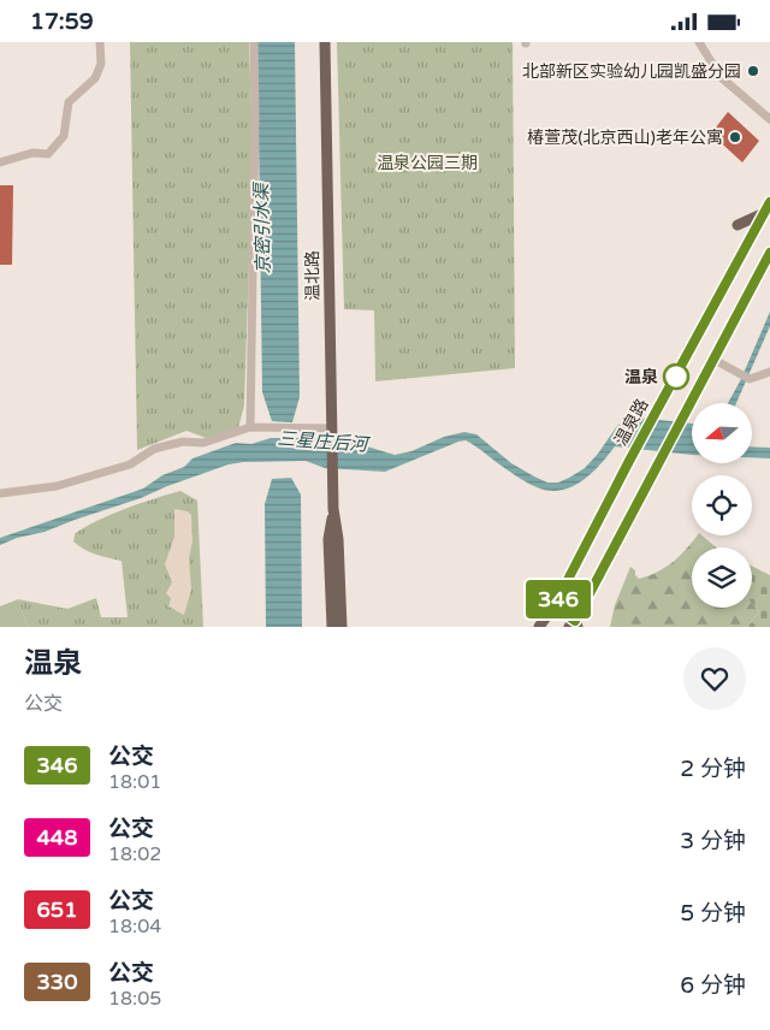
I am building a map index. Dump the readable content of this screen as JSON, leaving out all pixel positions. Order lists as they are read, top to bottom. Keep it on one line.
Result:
{"streets":{"main road":["温北路","温泉路"]},"water":["京密引水渠","三星庄后河"],"parks":["温泉公园三期"],"places":["北部新区实验幼儿园凯盛分园","椿萱茂(北京西山)老年公寓","温泉"],"lines":["bus line 346"],"north":"left","page":{"status":"17:59","on_map":"346","heading":["温泉","公交"],"list":[{"mark":"346","name":"公交","note":"18:01","value":"2 分钟"},{"mark":"448","name":"公交","note":"18:02","value":"3 分钟"},{"mark":"651","name":"公交","note":"18:04","value":"5 分钟"},{"mark":"330","name":"公交","note":"18:05","value":"6 分钟"}]}}
